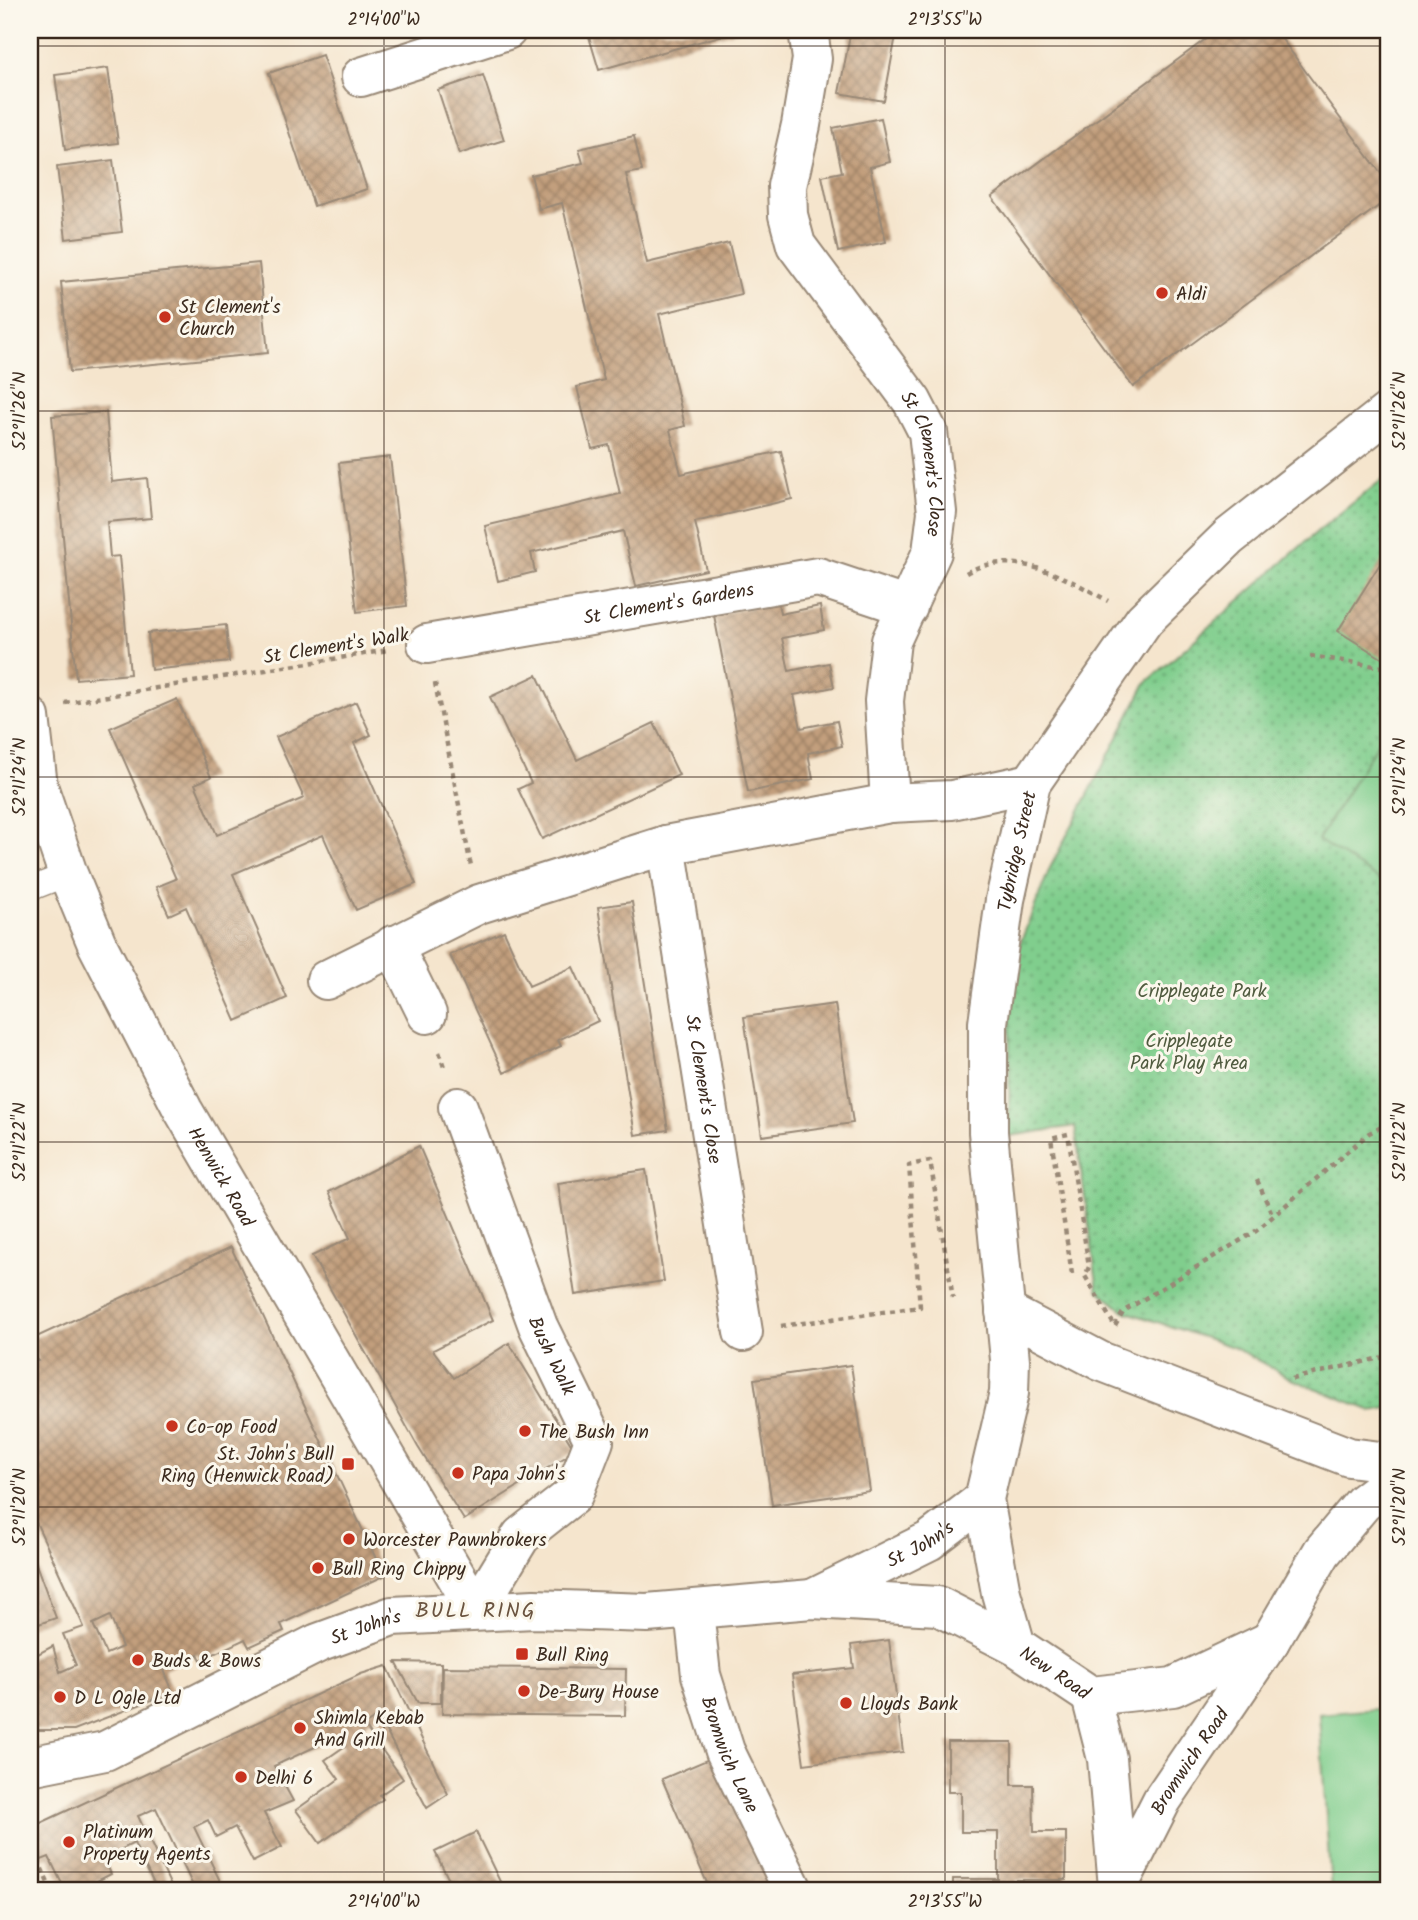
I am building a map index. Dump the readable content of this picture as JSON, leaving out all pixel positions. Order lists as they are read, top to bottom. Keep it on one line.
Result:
{"streets":{"main road":["St Clement's Close","St Clement's Gardens","Tybridge Street","Henwick Road","Bush Walk","St John's","New Road","Bromwich Lane","Bromwich Road"],"path":["St Clement's Walk"]},"crossings":[["St Clement's Close","St Clement's Gardens"],["St Clement's Gardens","St Clement's Walk"],["St Clement's Walk","Henwick Road"],["Tybridge Street","New Road"],["Henwick Road","Bush Walk"],["Henwick Road","St John's"],["Bush Walk","St John's"],["St John's","New Road"],["St John's","Bromwich Lane"],["New Road","Bromwich Road"]],"districts":["BULL RING"],"parks":["Cripplegate Park","Cripplegate Park Play Area"],"places":{"other":["Aldi","St Clement's Church","Co-op Food","The Bush Inn","Papa John's","Worcester Pawnbrokers","Bull Ring Chippy","Buds & Bows","De-Bury House","D L Ogle Ltd","Lloyds Bank","Shimla Kebab And Grill","Delhi 6","Platinum Property Agents"],"transit":["St. John's Bull Ring (Henwick Road)","Bull Ring"]},"coordinates":["2°14'00\"W","2°13'55\"W","52°11'26\"N","52°11'24\"N","52°11'22\"N","52°11'20\"N"]}
